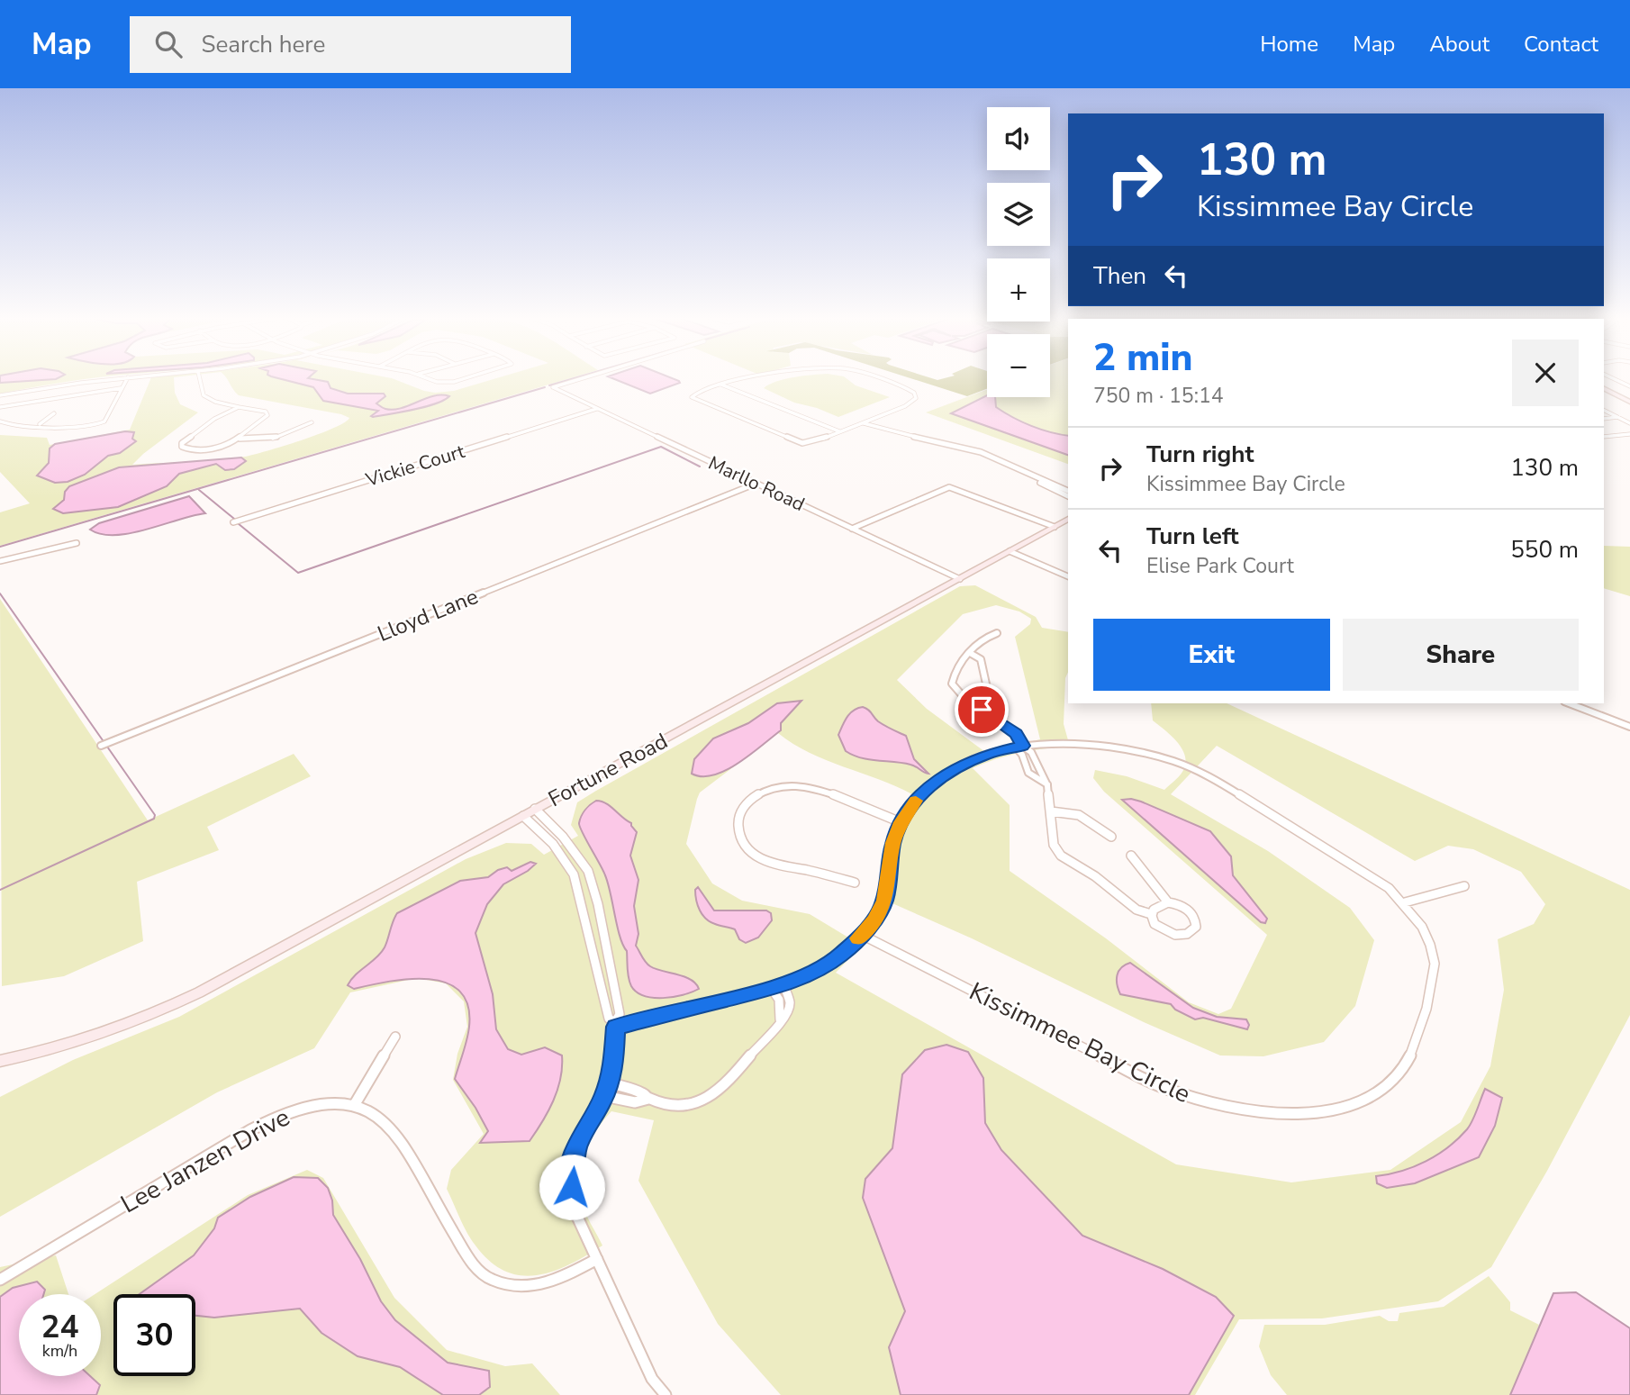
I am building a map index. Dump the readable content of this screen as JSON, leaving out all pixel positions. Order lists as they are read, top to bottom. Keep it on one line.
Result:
{"streets":{"street":["Vickie Court","Marllo Road","Lloyd Lane","Fortune Road","Kissimmee Bay Circle","Lee Janzen Drive"]},"crossings":[["Vickie Court","Marllo Road"],["Marllo Road","Lloyd Lane"],["Marllo Road","Fortune Road"]],"page":{"header":"Map","search":"Search here","nav":["Home","Map","About","Contact"],"map_buttons":["+","−"],"turn":["130 m","Kissimmee Bay Circle"],"then":"Then","heading":["2 min","750 m · 15:14"],"list":[{"name":"Turn right","note":"Kissimmee Bay Circle","value":"130 m"},{"name":"Turn left","note":"Elise Park Court","value":"550 m"}],"buttons":["Exit","Share"],"speed":"24 km/h","limit":"30"}}
